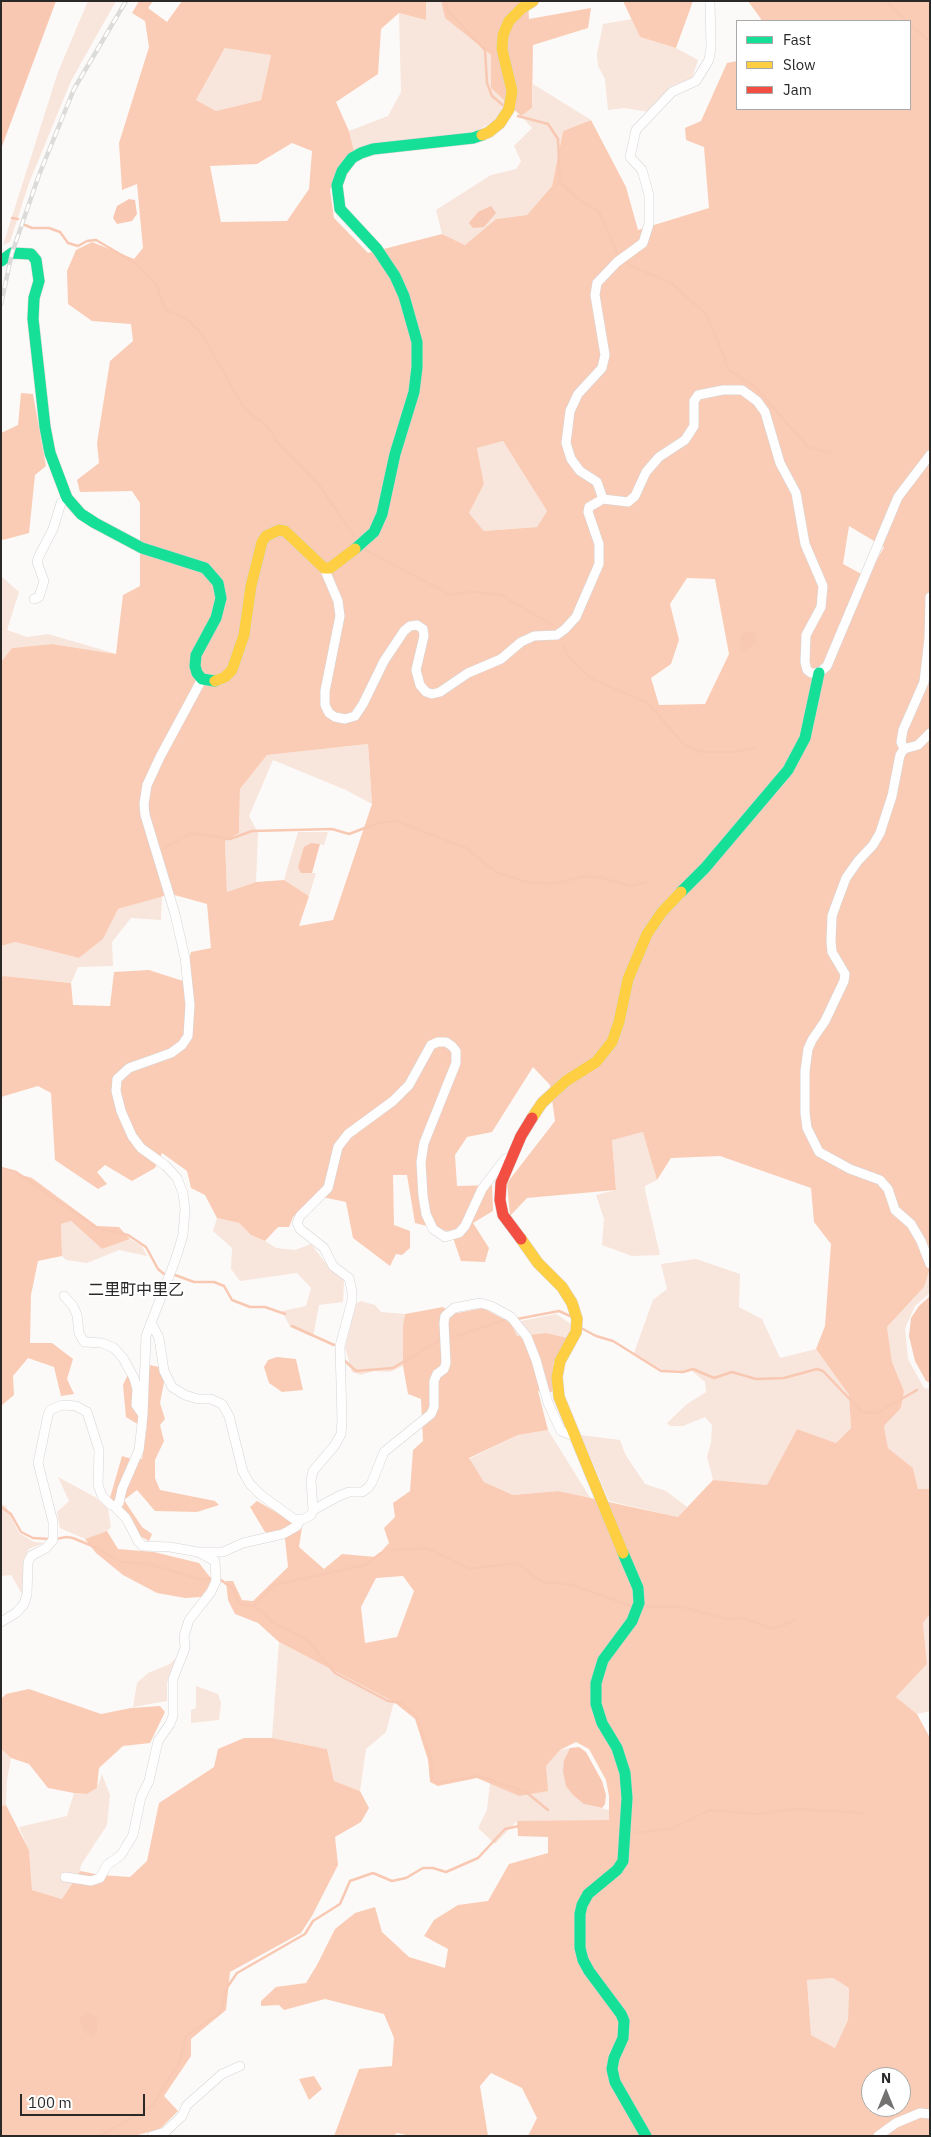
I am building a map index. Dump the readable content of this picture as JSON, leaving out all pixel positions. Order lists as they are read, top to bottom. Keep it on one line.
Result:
{"districts":["二里町中里乙"],"legend":["Fast","Slow","Jam"],"scale_bar":"100 m","north":"top"}
